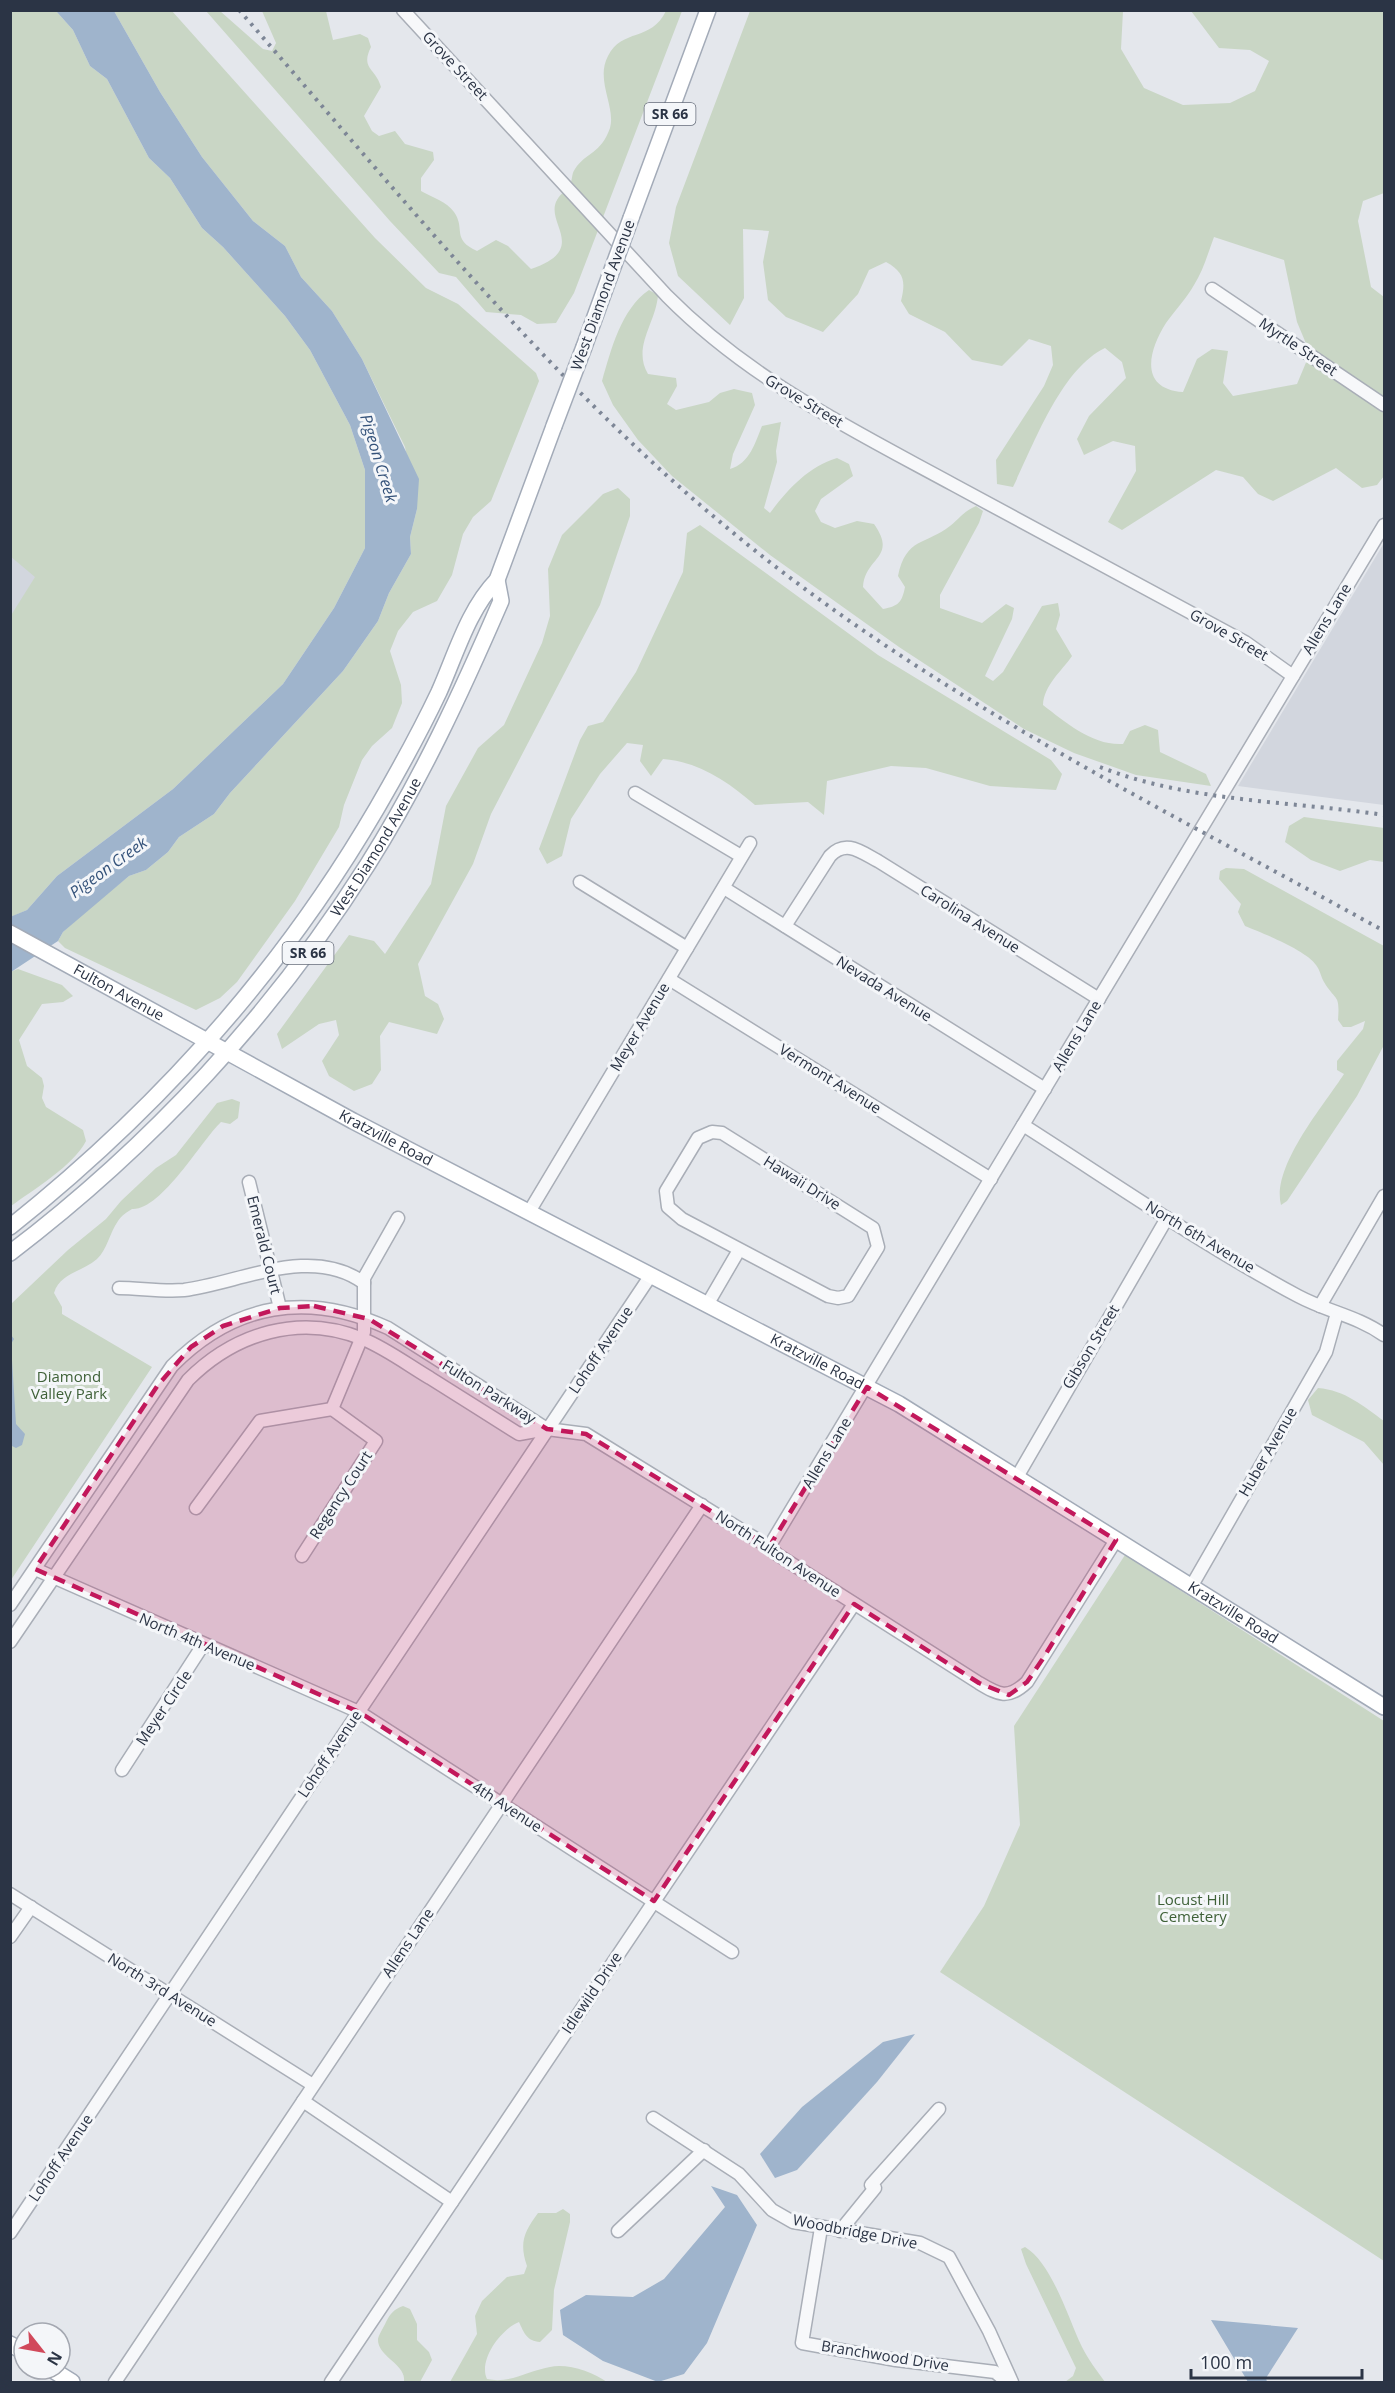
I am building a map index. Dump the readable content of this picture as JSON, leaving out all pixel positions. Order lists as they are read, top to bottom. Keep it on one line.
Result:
{"streets":{"main road":["SR 66","West Diamond Avenue","Fulton Avenue","Kratzville Road"],"street":["Grove Street","Myrtle Street","Allens Lane","Carolina Avenue","Nevada Avenue","Meyer Avenue","Vermont Avenue","Hawaii Drive","North 6th Avenue","Emerald Court","Gibson Street","Lohoff Avenue","Fulton Parkway","Huber Avenue","Regency Court","North Fulton Avenue","North 4th Avenue","Meyer Circle","4th Avenue","North 3rd Avenue","Idlewild Drive","Woodbridge Drive","Branchwood Drive"]},"crossings":[["Grove Street","Allens Lane"],["West Diamond Avenue","Fulton Avenue"],["West Diamond Avenue","Kratzville Road"],["Allens Lane","Carolina Avenue"],["Allens Lane","Nevada Avenue"],["Allens Lane","Vermont Avenue"],["Allens Lane","Kratzville Road"],["Allens Lane","North 6th Avenue"],["Allens Lane","North Fulton Avenue"],["Allens Lane","4th Avenue"],["Allens Lane","North 3rd Avenue"],["Carolina Avenue","Nevada Avenue"],["Nevada Avenue","Meyer Avenue"],["Fulton Avenue","Kratzville Road"],["Meyer Avenue","Vermont Avenue"],["Meyer Avenue","Kratzville Road"],["Kratzville Road","Gibson Street"],["Kratzville Road","Lohoff Avenue"],["Kratzville Road","Huber Avenue"],["Kratzville Road","North Fulton Avenue"],["North 6th Avenue","Gibson Street"],["North 6th Avenue","Huber Avenue"],["Emerald Court","Fulton Parkway"],["Lohoff Avenue","Fulton Parkway"],["Lohoff Avenue","North Fulton Avenue"],["Lohoff Avenue","North 4th Avenue"],["Lohoff Avenue","4th Avenue"],["Lohoff Avenue","North 3rd Avenue"],["Fulton Parkway","North Fulton Avenue"],["Fulton Parkway","North 4th Avenue"],["North Fulton Avenue","Idlewild Drive"],["North 4th Avenue","Meyer Circle"],["North 4th Avenue","4th Avenue"],["4th Avenue","Idlewild Drive"],["Woodbridge Drive","Branchwood Drive"]],"water":["Pigeon Creek"],"parks":["Diamond Valley Park","Locust Hill Cemetery"],"scale_bar":"100 m","north":"bottom right"}
